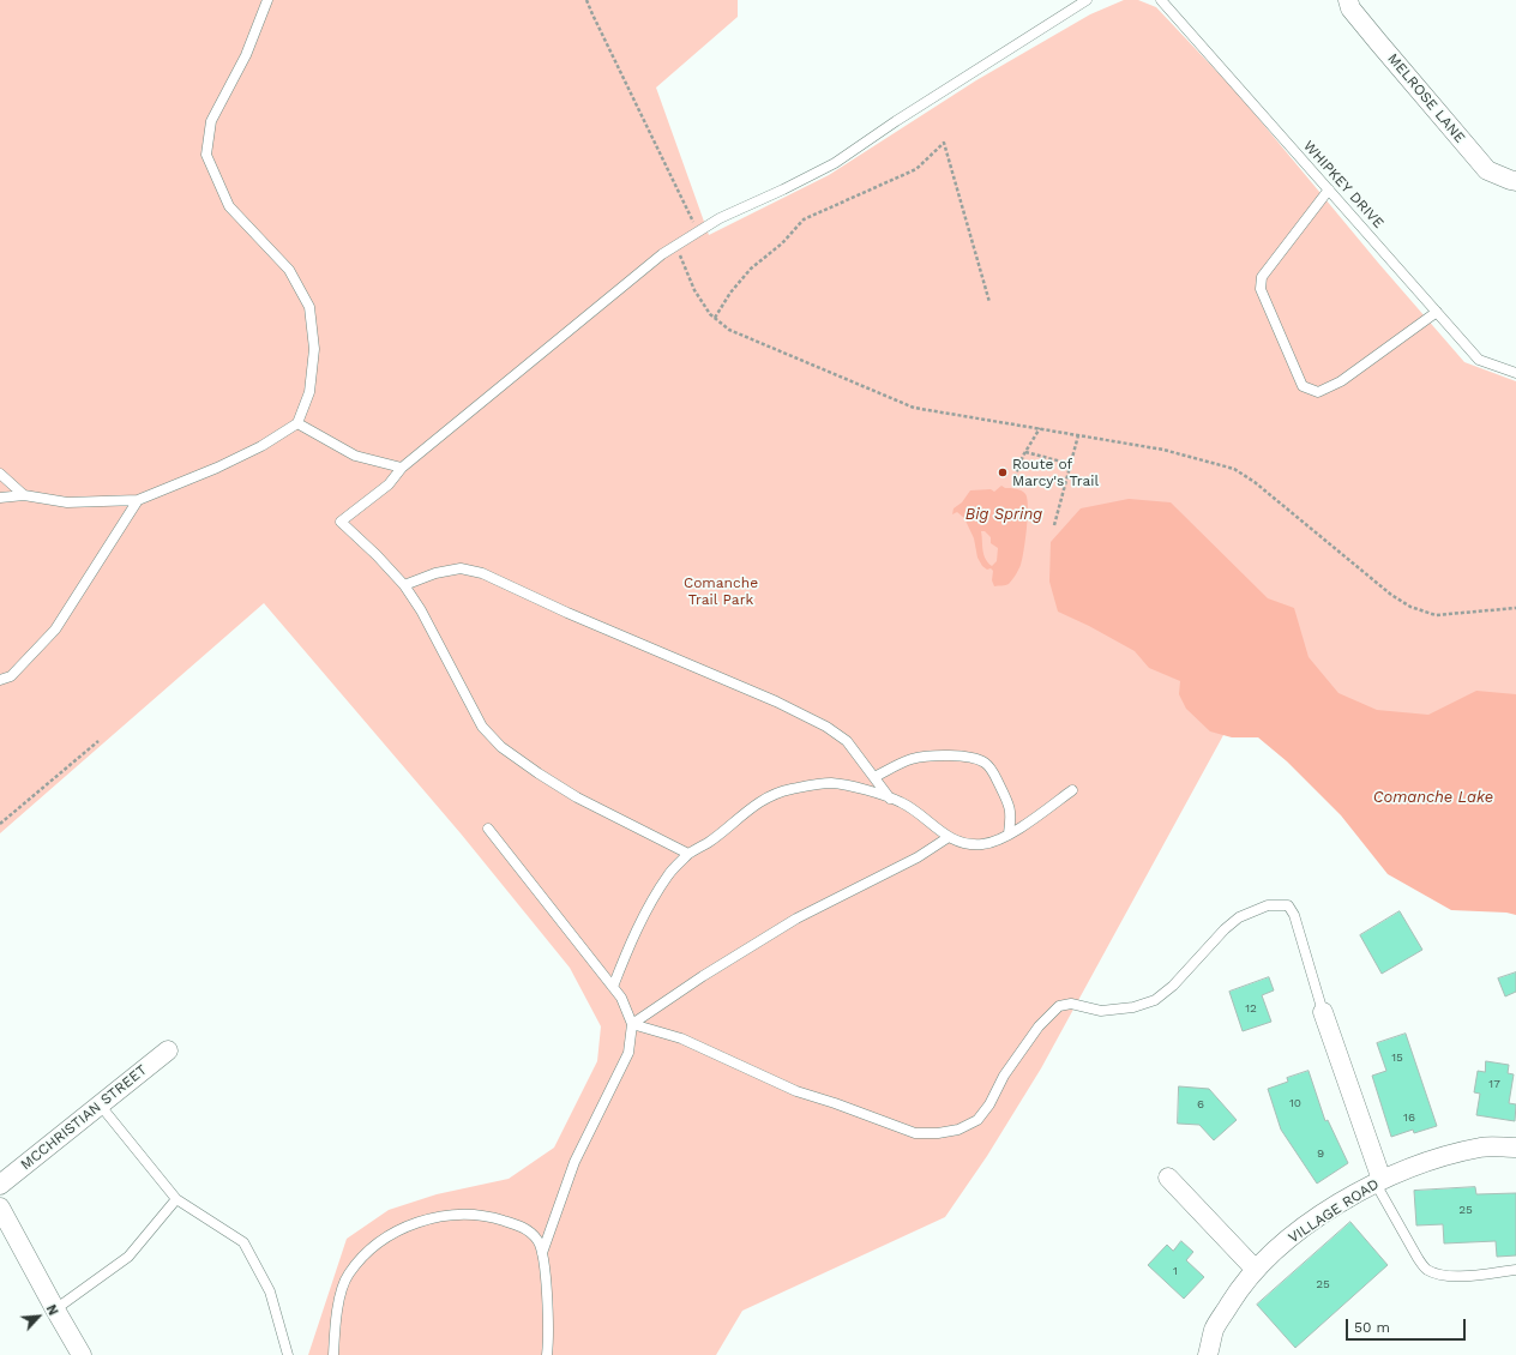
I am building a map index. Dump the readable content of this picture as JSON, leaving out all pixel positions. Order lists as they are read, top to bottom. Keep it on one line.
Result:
{"streets":{"street":["MELROSE LANE","MCCHRISTIAN STREET","VILLAGE ROAD"],"lane":["WHIPKEY DRIVE"]},"water":["Big Spring","Comanche Lake"],"parks":["Comanche Trail Park"],"places":["Route of Marcy's Trail"],"house_numbers":["12","15","17","10","6","16","9","25","1","25"],"scale_bar":"50 m","north":"top right"}
